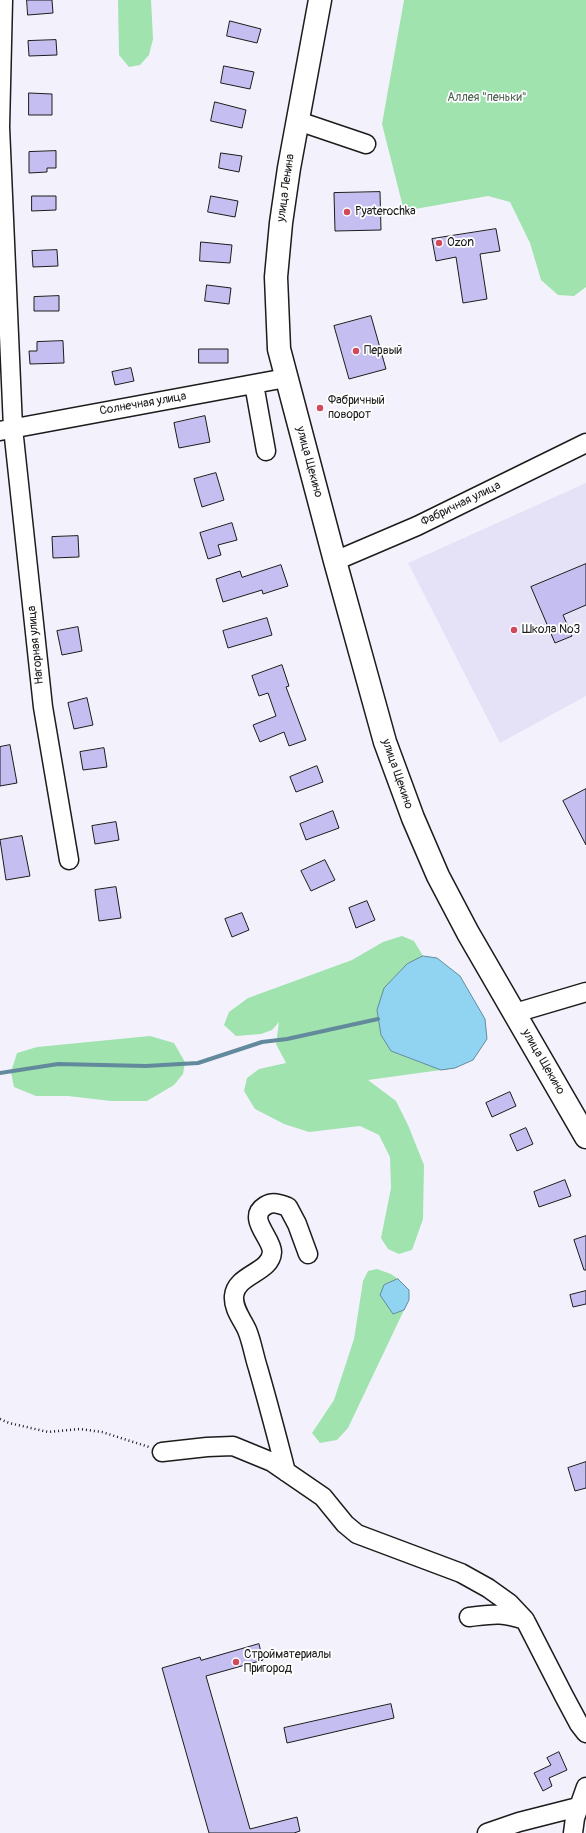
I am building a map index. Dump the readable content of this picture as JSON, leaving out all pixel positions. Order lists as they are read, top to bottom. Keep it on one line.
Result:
{"streets":{"main road":["улица Ленина","улица Щекино"],"street":["Солнечная улица","Фабричная улица","Нагорная улица"]},"crossings":[["улица Ленина","Солнечная улица"],["улица Ленина","улица Щекино"],["Солнечная улица","улица Щекино"],["Солнечная улица","Нагорная улица"],["улица Щекино","Фабричная улица"]],"parks":["Аллея \"пеньки\""],"places":["Pyaterochka","Ozon","Первый","Фабричный поворот","Школа №3","Стройматериалы Пригород"]}
